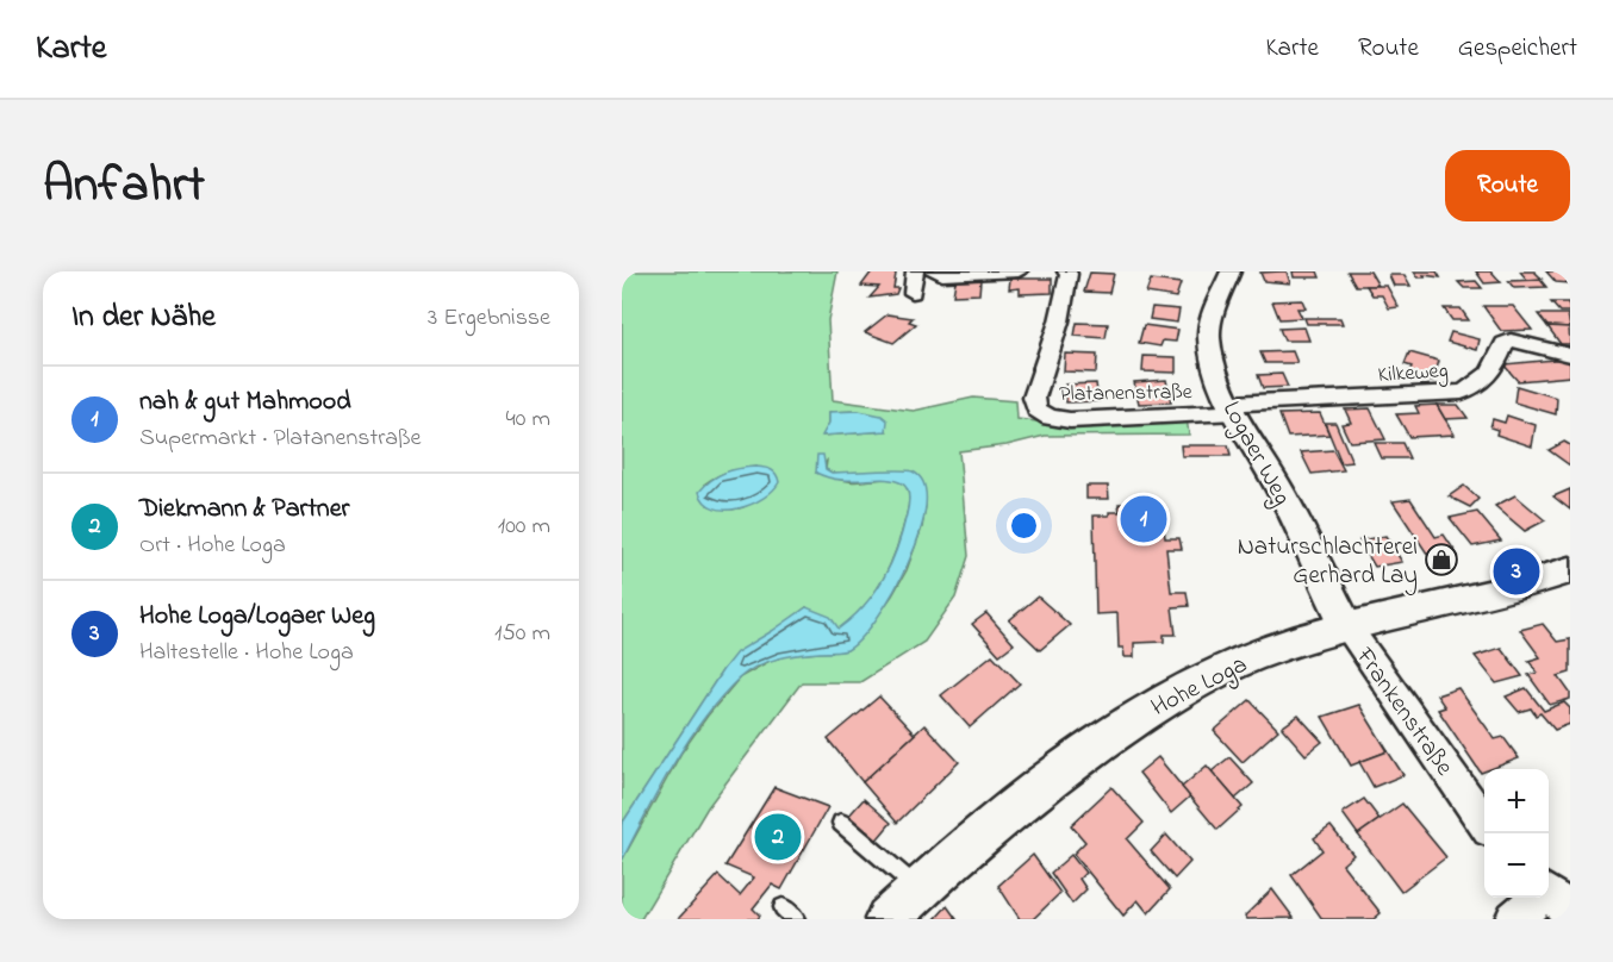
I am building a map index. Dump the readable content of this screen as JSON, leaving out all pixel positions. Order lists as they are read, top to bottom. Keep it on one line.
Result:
{"streets":{"street":["Kilkeweg","Platanenstraße","Logaer Weg","Hohe Loga","Frankenstraße"]},"crossings":[["Kilkeweg","Platanenstraße"],["Kilkeweg","Logaer Weg"],["Platanenstraße","Logaer Weg"],["Logaer Weg","Hohe Loga"],["Logaer Weg","Frankenstraße"],["Hohe Loga","Frankenstraße"]],"places":{"shop":["Naturschlachterei Gerhard Lay"]},"page":{"header":"Karte","nav":["Karte","Route","Gespeichert"],"title":"Anfahrt","buttons":"Route","heading":["In der Nähe","3 Ergebnisse"],"list":[{"mark":"1","name":"nah & gut Mahmood","note":"Supermarkt · Platanenstraße","value":"40 m"},{"mark":"2","name":"Diekmann & Partner","note":"Ort · Hohe Loga","value":"100 m"},{"mark":"3","name":"Hohe Loga/Logaer Weg","note":"Haltestelle · Hohe Loga","value":"150 m"}],"pins":["1","3","2"],"map_buttons":["+","−"]}}
